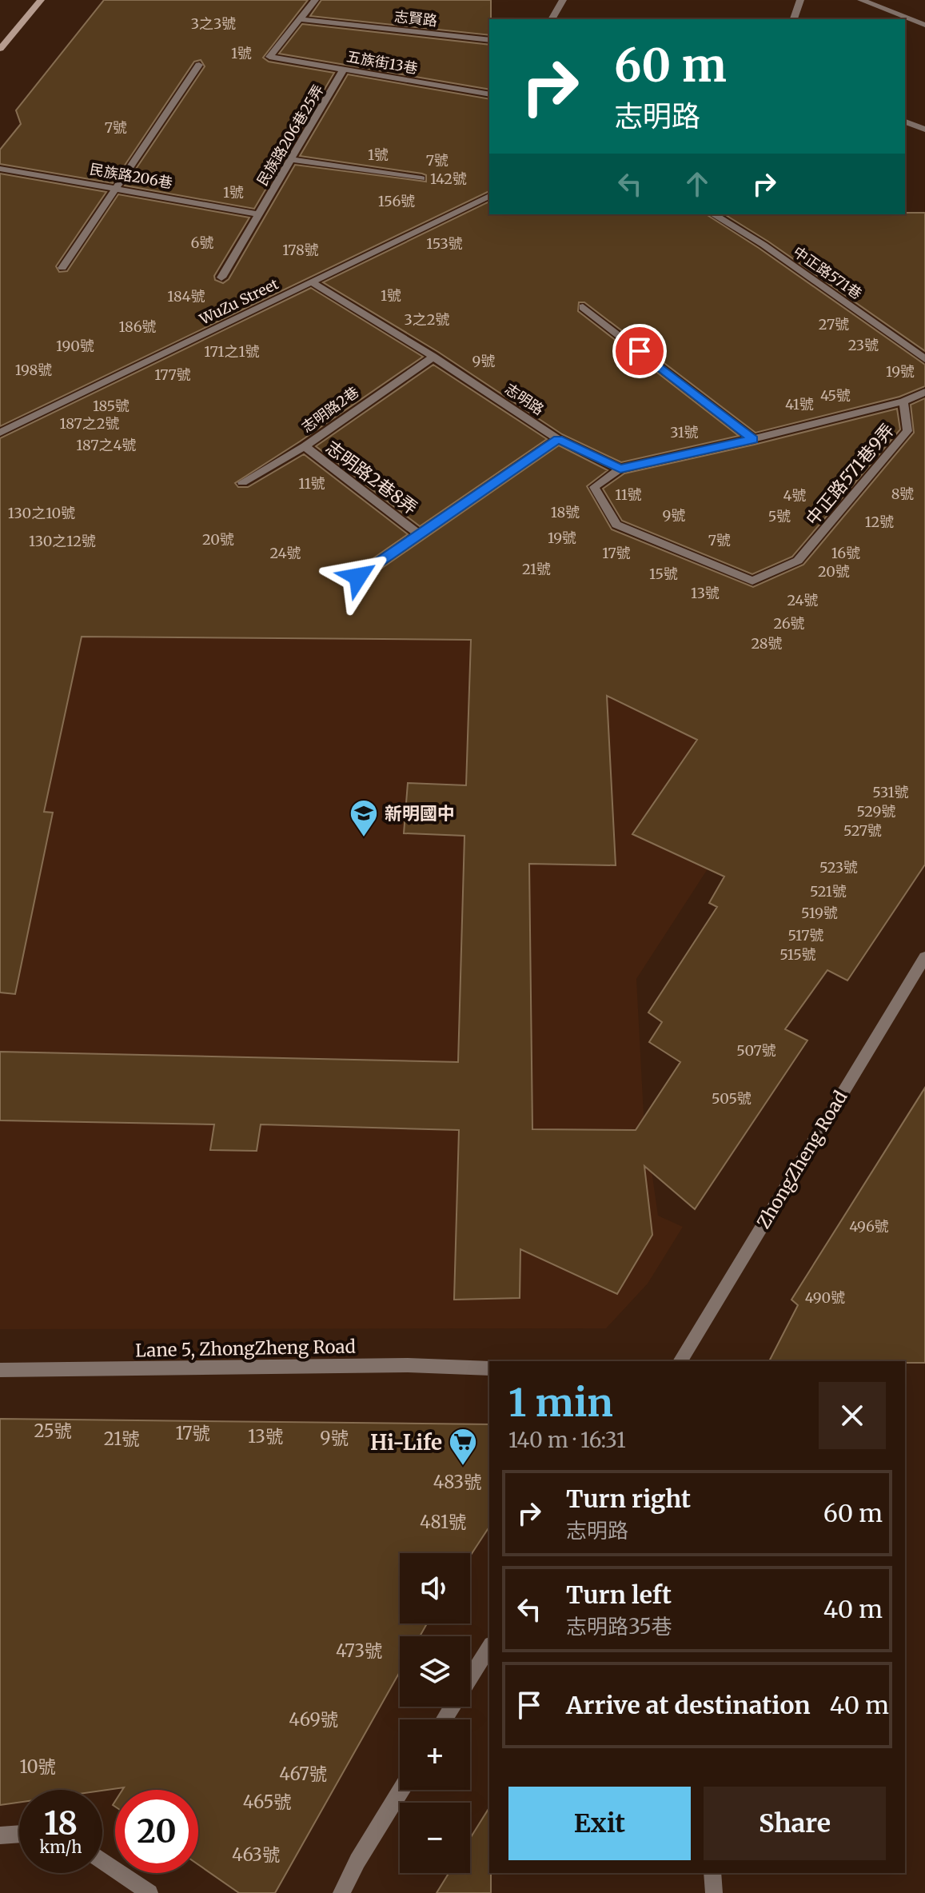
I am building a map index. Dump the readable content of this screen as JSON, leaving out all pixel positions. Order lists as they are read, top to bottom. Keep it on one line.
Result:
{"streets":{"street":["志賢路","五族街13巷","民族路206巷25弄","民族路206巷","中正路571巷","WuZu Street","志明路","志明路2巷","中正路571巷9弄","志明路2巷8弄","ZhongZheng Road","Lane 5, ZhongZheng Road"]},"crossings":[["志賢路","五族街13巷"],["五族街13巷","民族路206巷25弄"],["民族路206巷25弄","民族路206巷"],["WuZu Street","志明路"],["志明路","志明路2巷"],["志明路","中正路571巷9弄"],["志明路2巷","志明路2巷8弄"]],"places":{"school or university":["新明國中"],"supermarket":["Hi-Life"]},"house_numbers":["3之3號","1號","7號","1號","7號","142號","1號","156號","6號","153號","178號","1號","184號","3之2號","27號","186號","23號","190號","171之1號","9號","198號","19號","177號","45號","41號","185號","187之2號","31號","187之4號","11號","8號","11號","4號","18號","130之10號","9號","5號","12號","19號","20號","7號","130之12號","24號","17號","16號","21號","20號","15號","13號","24號","26號","28號","531號","529號","527號","523號","521號","519號","517號","515號","507號","505號","496號","490號","25號","17號","13號","9號","21號","483號","481號","473號","469號","10號","467號","465號","463號"],"page":{"turn":["60 m","志明路"],"heading":["1 min","140 m · 16:31"],"list":[{"name":"Turn right","note":"志明路","value":"60 m"},{"name":"Turn left","note":"志明路35巷","value":"40 m"},{"name":"Arrive at destination","value":"40 m"}],"map_buttons":["+","−"],"buttons":["Exit","Share"],"speed":"18 km/h","limit":"20"}}
